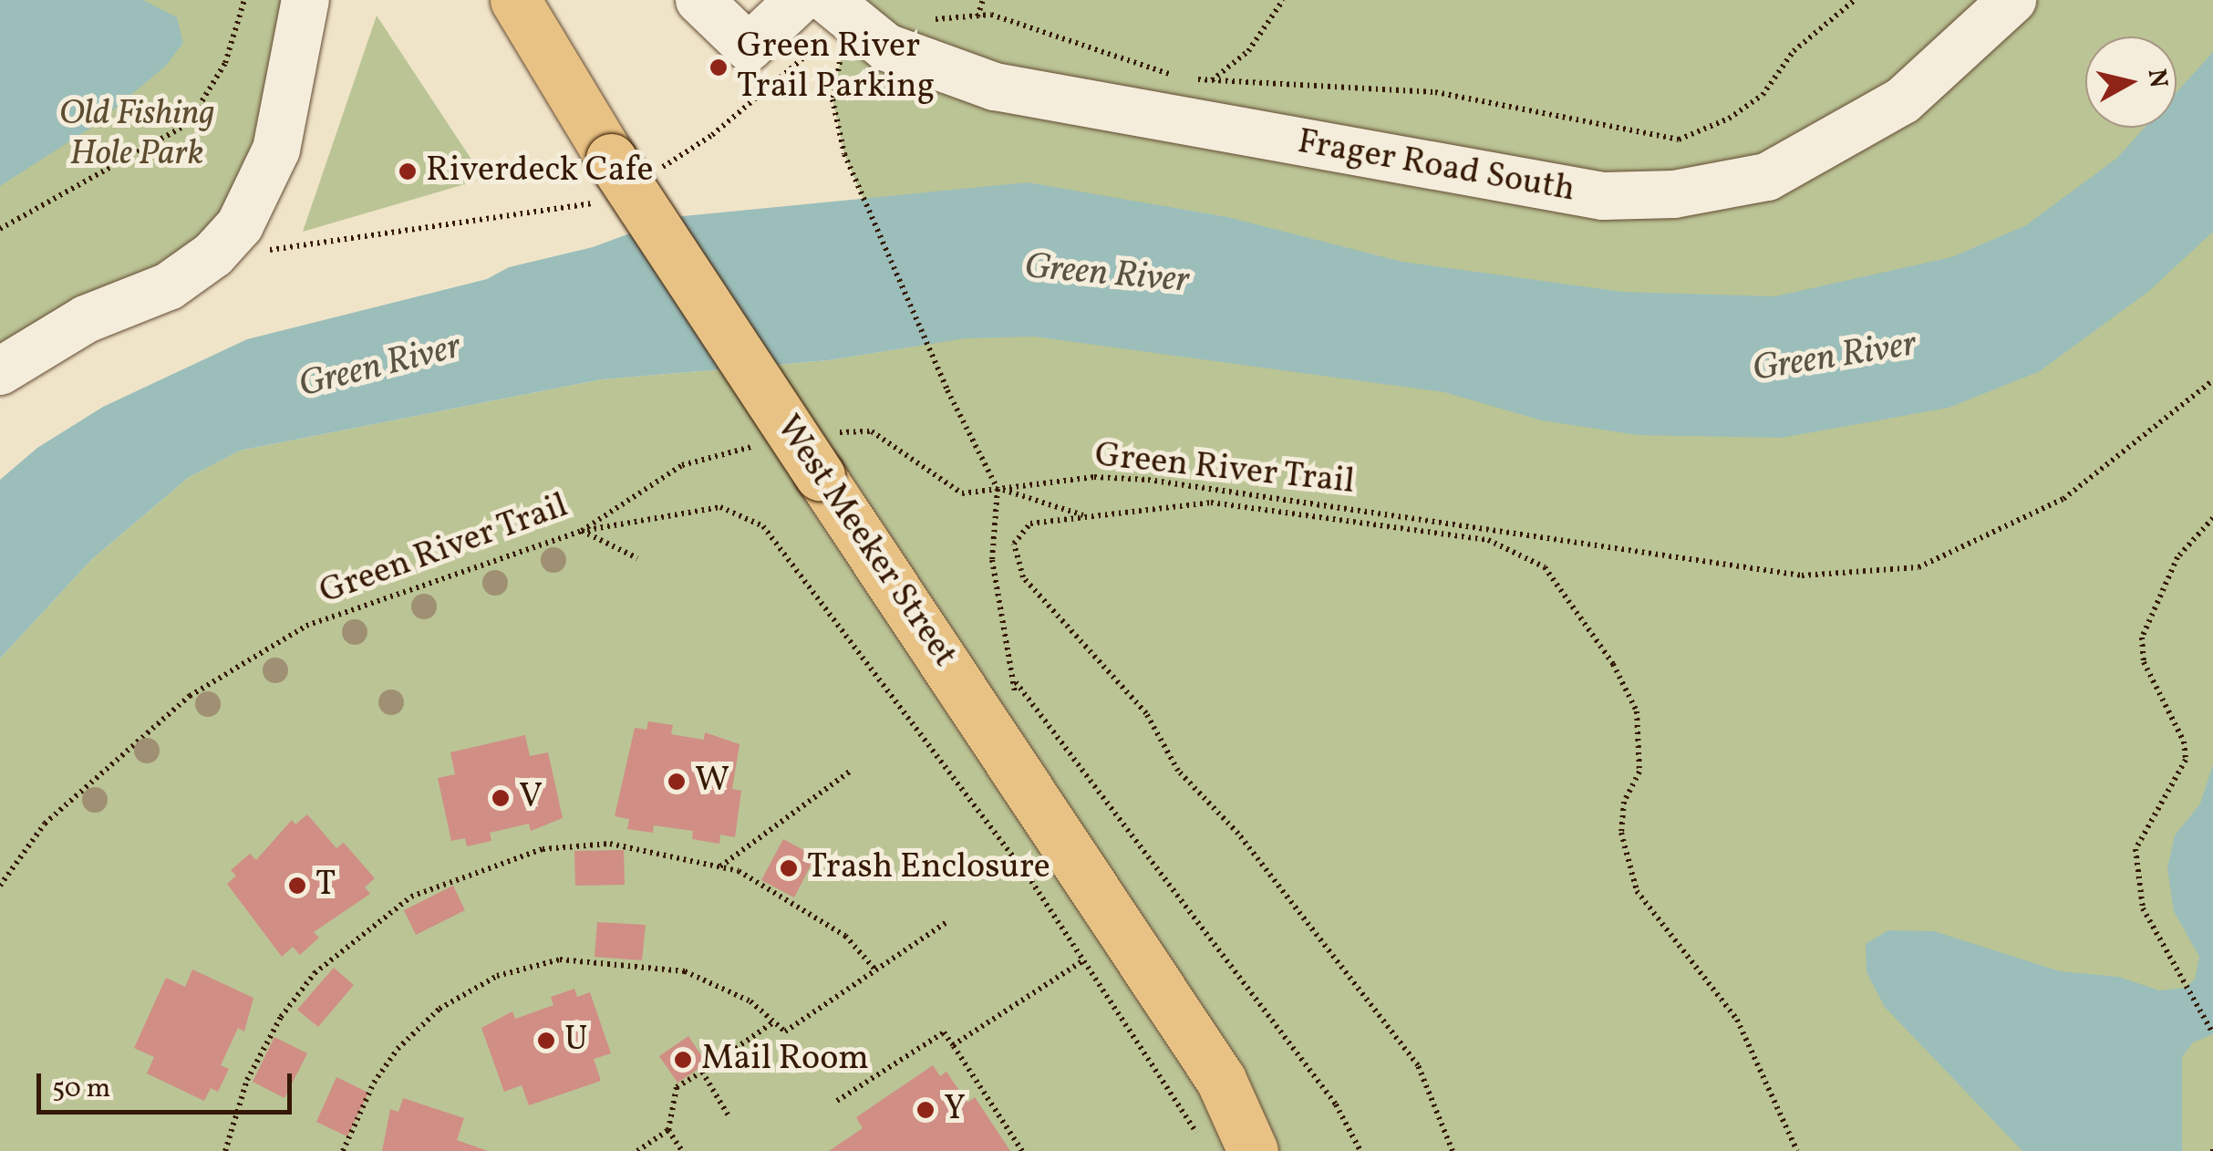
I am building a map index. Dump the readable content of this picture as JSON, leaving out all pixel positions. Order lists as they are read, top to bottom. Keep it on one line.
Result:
{"streets":{"main road":["West Meeker Street"],"street":["Frager Road South"],"path":["Green River Trail"]},"crossings":[["Green River Trail","West Meeker Street"]],"water":["Green River"],"parks":["Old Fishing Hole Park"],"places":["Green River Trail Parking","Riverdeck Cafe","W","V","Trash Enclosure","T","U","Mail Room","Y"],"scale_bar":"50 m","north":"right"}
